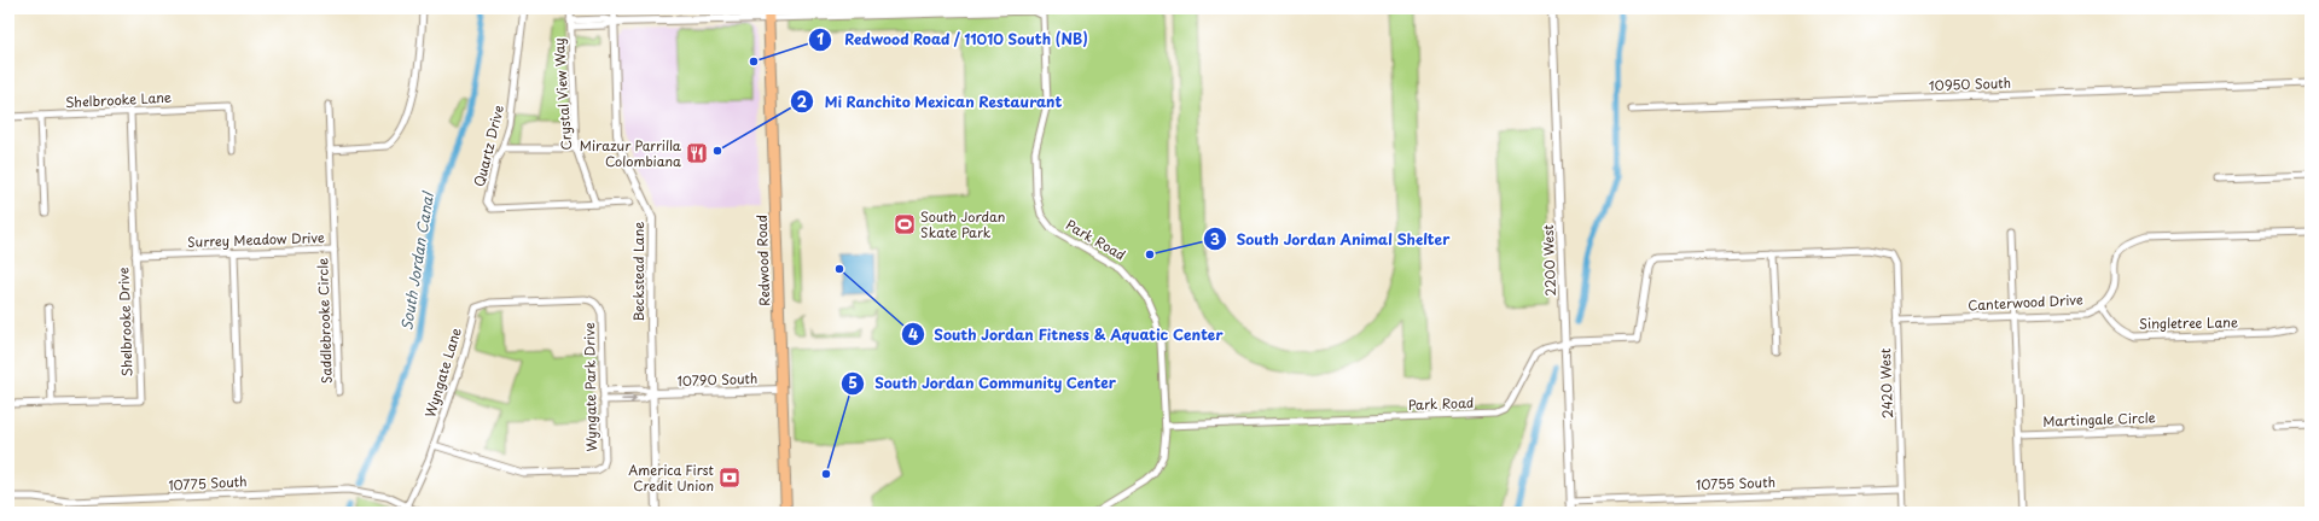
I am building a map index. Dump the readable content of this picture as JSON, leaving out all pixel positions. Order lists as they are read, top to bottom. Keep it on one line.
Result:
{"streets":{"main road":["Redwood Road"],"street":["10950 South","Crystal View Way","Shelbrooke Lane","Quartz Drive","Surrey Meadow Drive","Park Road","2200 West","Beckstead Lane","Canterwood Drive","Saddlebrooke Circle","Shelbrooke Drive","Singletree Lane","Wyngate Lane","10790 South","2420 West","Wyngate Park Drive","Martingale Circle","10775 South","10755 South"]},"crossings":[["Crystal View Way","Quartz Drive"],["Shelbrooke Lane","Shelbrooke Drive"],["Surrey Meadow Drive","Saddlebrooke Circle"],["Surrey Meadow Drive","Shelbrooke Drive"],["Park Road","Redwood Road"],["Park Road","2200 West"],["Redwood Road","10790 South"],["2200 West","10755 South"],["Beckstead Lane","10790 South"],["Canterwood Drive","Singletree Lane"],["Canterwood Drive","2420 West"],["Wyngate Lane","Wyngate Park Drive"],["Wyngate Lane","10775 South"],["10790 South","Wyngate Park Drive"],["2420 West","10755 South"]],"water":["South Jordan Canal"],"places":{"other":["Redwood Road / 11010 South (NB)","Mi Ranchito Mexican Restaurant","South Jordan Animal Shelter","South Jordan Fitness & Aquatic Center","South Jordan Community Center"],"restaurant":["Mirazur Parrilla Colombiana"],"sports":["South Jordan Skate Park"],"bank":["America First Credit Union"]}}
